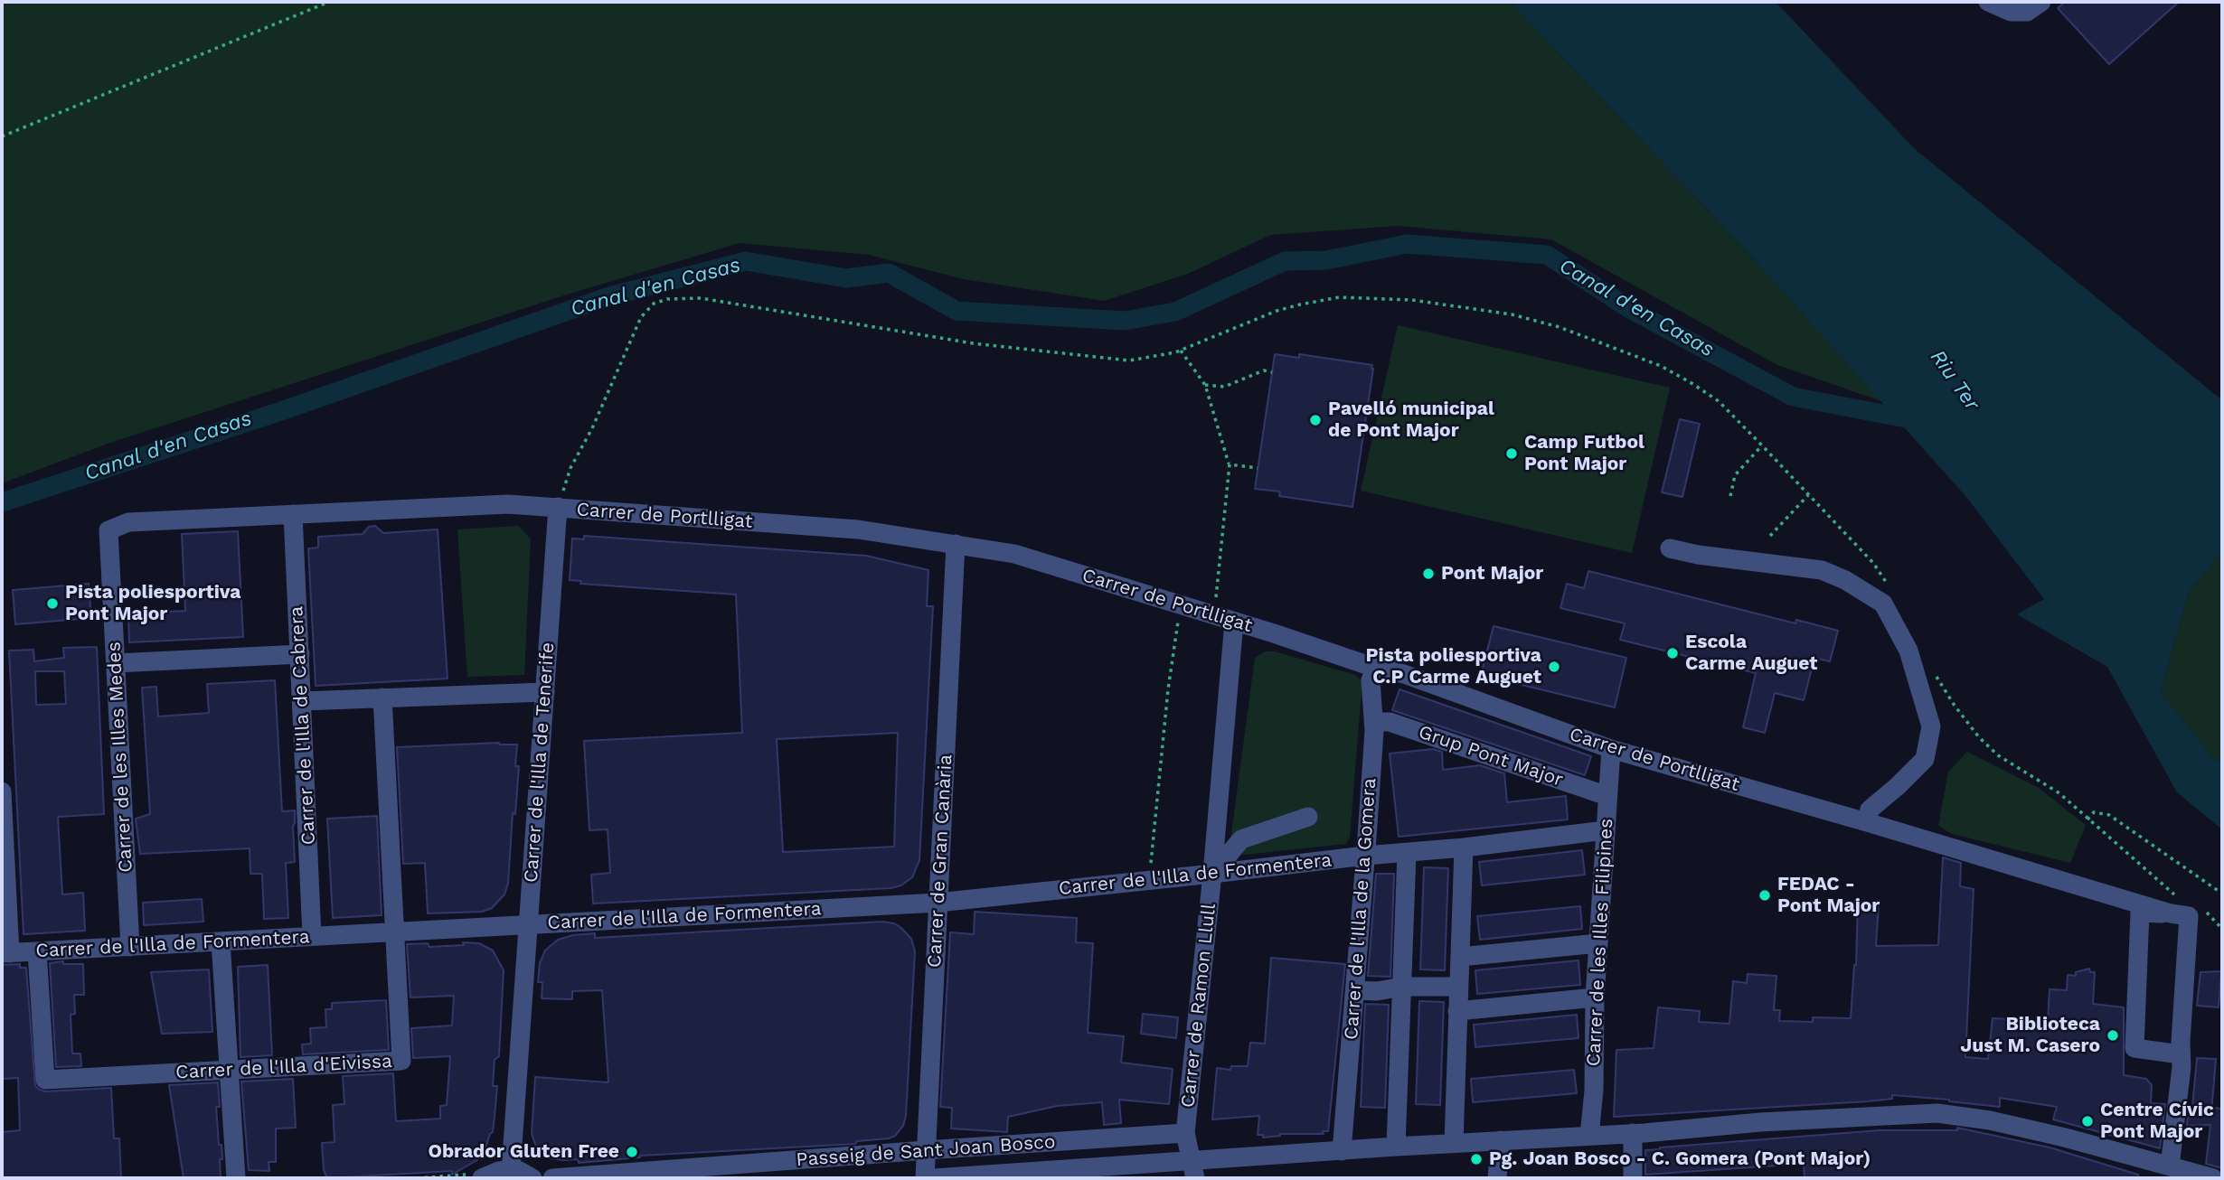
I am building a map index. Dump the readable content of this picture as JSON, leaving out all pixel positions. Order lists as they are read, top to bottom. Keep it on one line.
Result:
{"streets":{"street":["Carrer de Portlligat","Carrer de l'Illa de Cabrera","Grup Pont Major","Carrer de les Illes Medes","Carrer de l'Illa de Tenerife","Carrer de Gran Canària","Carrer de l'Illa de Formentera","Carrer de l'Illa de la Gomera","Carrer de les Illes Filipines","Carrer de Ramon Llull","Carrer de l'Illa d'Eivissa","Passeig de Sant Joan Bosco"]},"crossings":[["Carrer de Portlligat","Carrer de l'Illa de Cabrera"],["Carrer de Portlligat","Carrer de les Illes Medes"],["Carrer de Portlligat","Carrer de l'Illa de Tenerife"],["Carrer de Portlligat","Carrer de Gran Canària"],["Carrer de Portlligat","Carrer de l'Illa de la Gomera"],["Carrer de Portlligat","Carrer de les Illes Filipines"],["Carrer de Portlligat","Carrer de Ramon Llull"],["Carrer de l'Illa de Cabrera","Carrer de l'Illa de Formentera"],["Grup Pont Major","Carrer de l'Illa de la Gomera"],["Grup Pont Major","Carrer de les Illes Filipines"],["Carrer de les Illes Medes","Carrer de l'Illa de Formentera"],["Carrer de l'Illa de Tenerife","Carrer de l'Illa de Formentera"],["Carrer de Gran Canària","Carrer de l'Illa de Formentera"],["Carrer de Gran Canària","Passeig de Sant Joan Bosco"],["Carrer de l'Illa de Formentera","Carrer de l'Illa de la Gomera"],["Carrer de l'Illa de Formentera","Carrer de Ramon Llull"],["Carrer de l'Illa de Formentera","Carrer de l'Illa d'Eivissa"],["Carrer de Ramon Llull","Passeig de Sant Joan Bosco"]],"water":["Canal d'en Casas","Riu Ter"],"places":["Pavelló municipal de Pont Major","Camp Futbol Pont Major","Pont Major","Pista poliesportiva Pont Major","Escola Carme Auguet","Pista poliesportiva C.P Carme Auguet","FEDAC - Pont Major","Biblioteca Just M. Casero","Centre Cívic Pont Major","Obrador Gluten Free","Pg. Joan Bosco - C. Gomera (Pont Major)"]}
